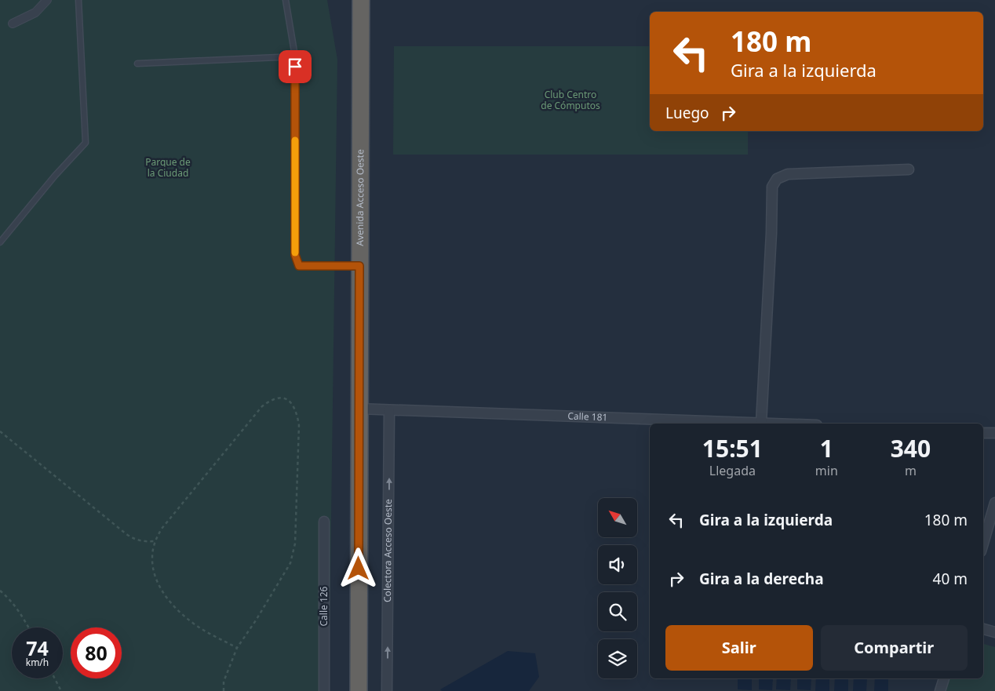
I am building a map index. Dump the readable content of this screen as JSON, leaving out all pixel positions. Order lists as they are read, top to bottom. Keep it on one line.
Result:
{"streets":{"highway":["Avenida Acceso Oeste"],"street":["Calle 181","Colectora Acceso Oeste","Calle 126"]},"crossings":[["Avenida Acceso Oeste","Calle 181"],["Calle 181","Colectora Acceso Oeste"]],"one_way":["Colectora Acceso Oeste"],"parks":["Club Centro de Cómputos","Parque de la Ciudad"],"north":"top left","page":{"turn":["180 m","Gira a la izquierda"],"then":"Luego","eta":["15:51","Llegada","1","min","340","m"],"list":[{"name":"Gira a la izquierda","value":"180 m"},{"name":"Gira a la derecha","value":"40 m"}],"buttons":["Salir","Compartir"],"speed":"74 km/h","limit":"80"}}
